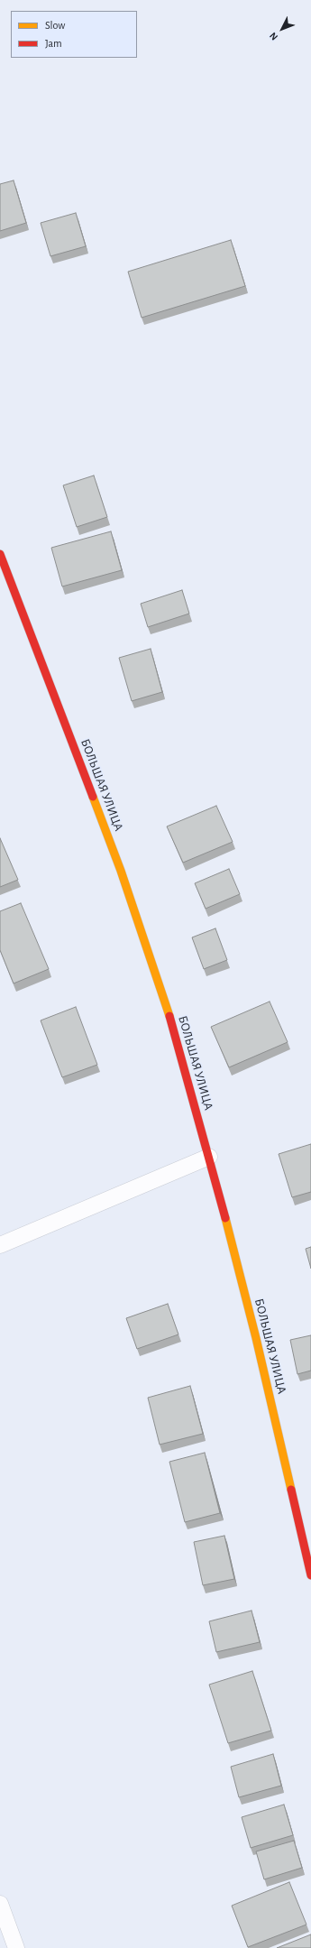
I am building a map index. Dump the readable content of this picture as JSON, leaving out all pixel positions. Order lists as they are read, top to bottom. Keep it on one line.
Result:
{"streets":{"main road":["БОЛЬШАЯ УЛИЦА"]},"legend":["Slow","Jam"],"north":"bottom left"}
